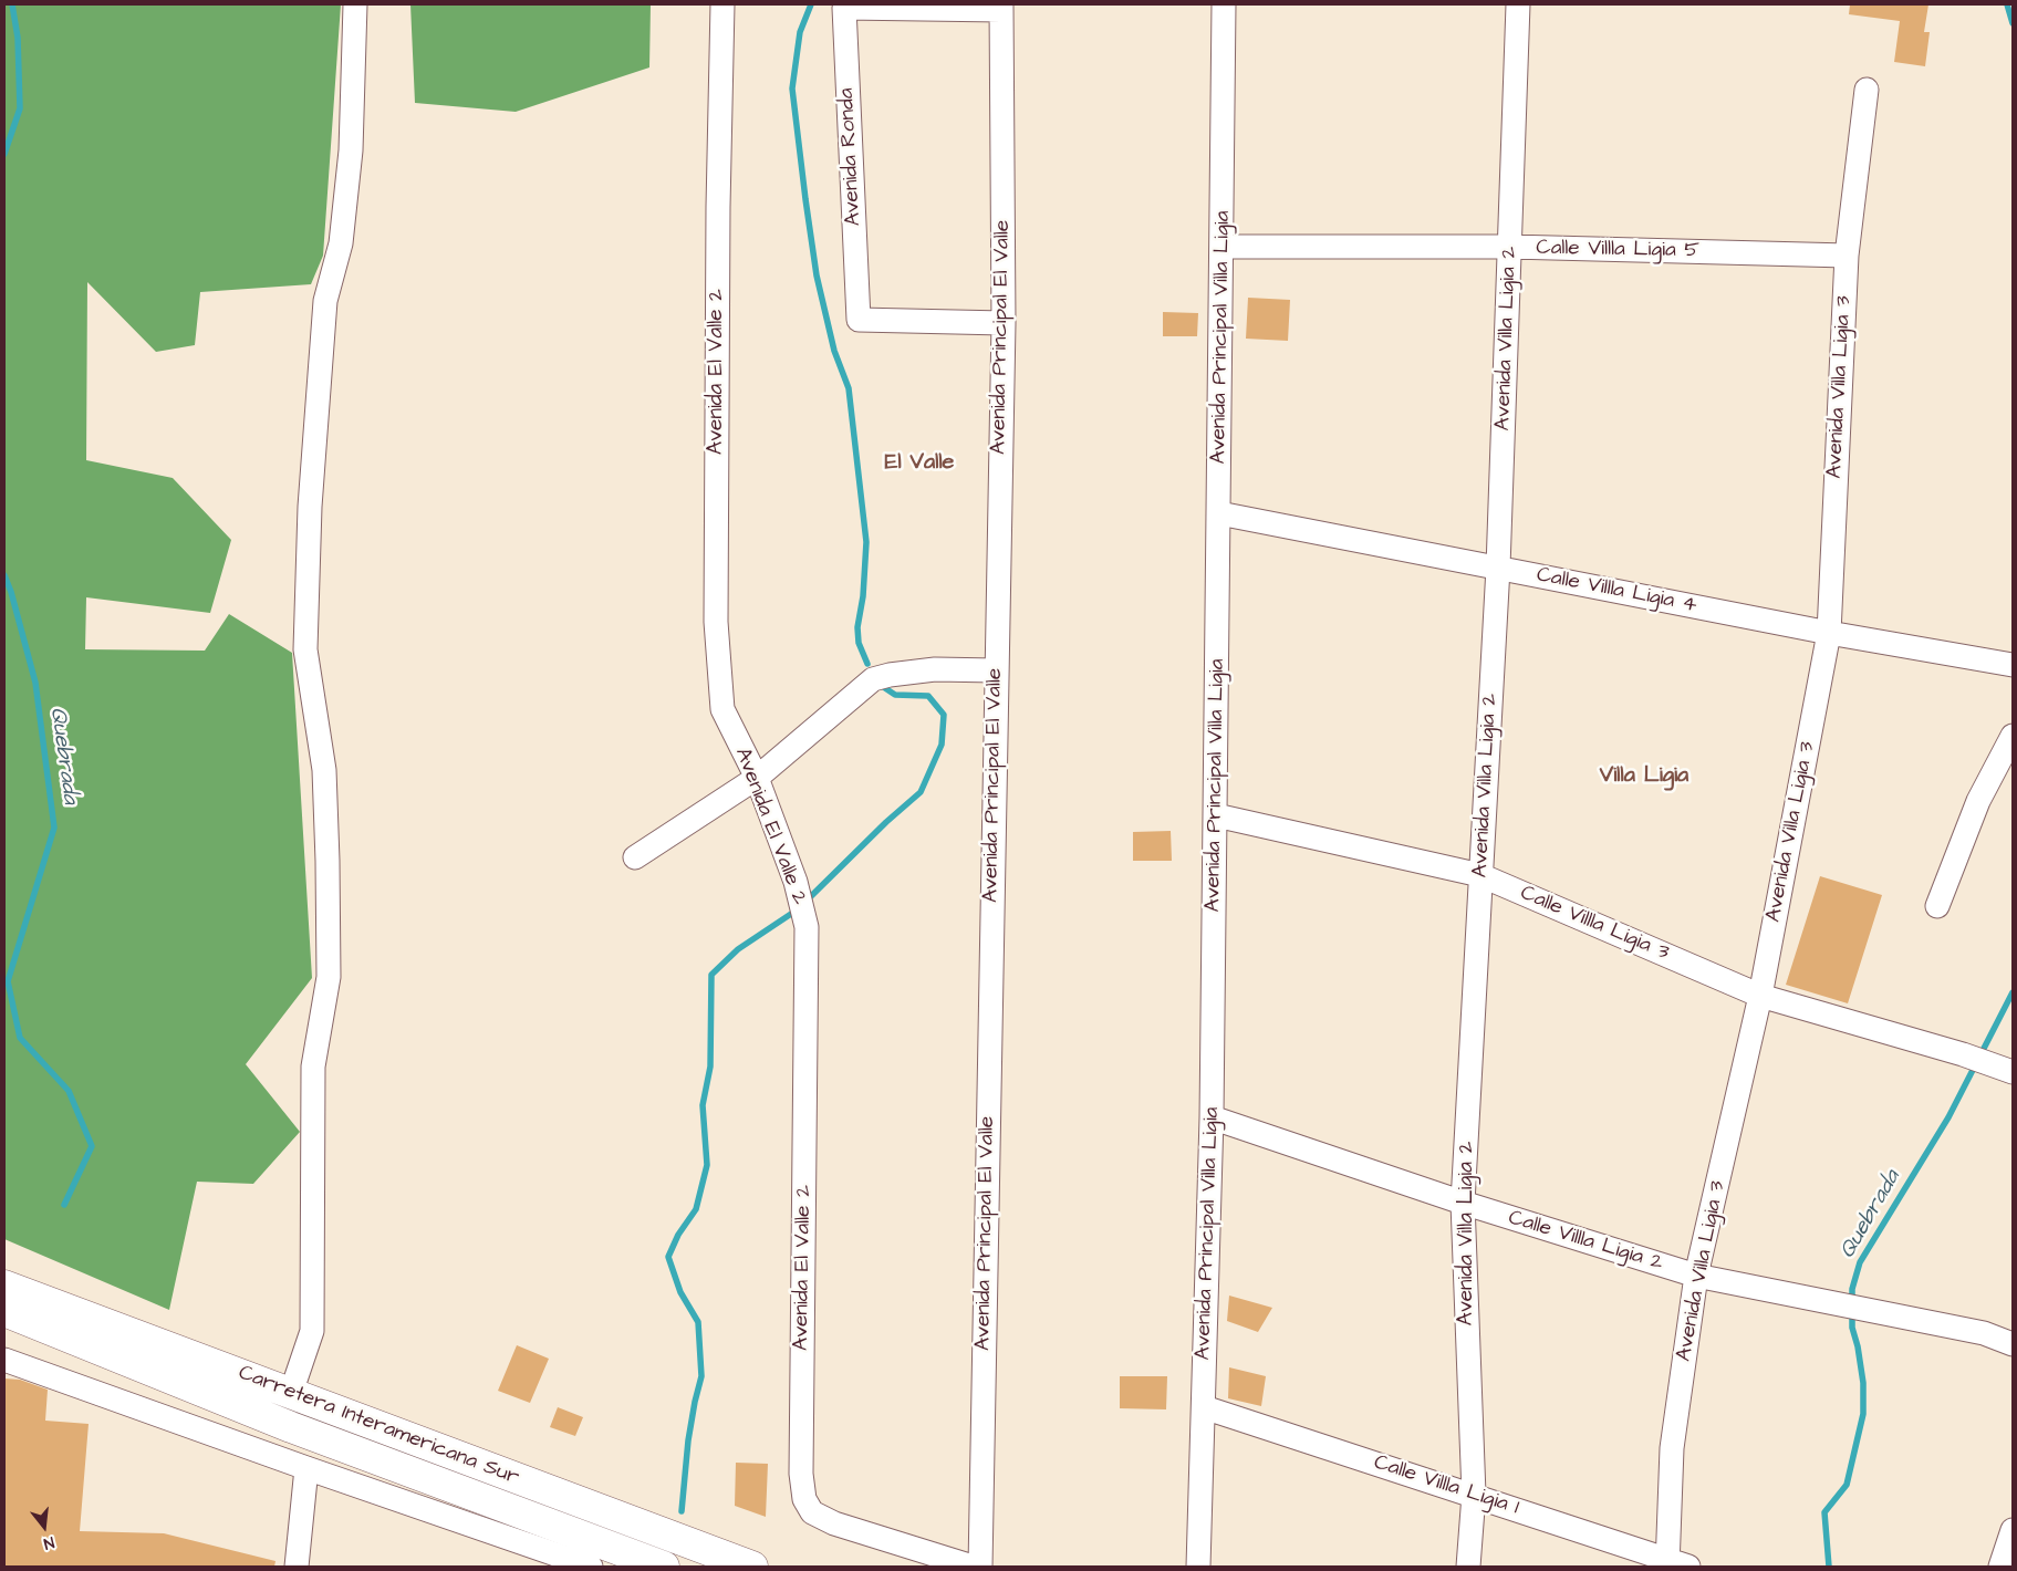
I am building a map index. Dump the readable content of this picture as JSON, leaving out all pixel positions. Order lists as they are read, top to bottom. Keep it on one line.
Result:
{"streets":{"highway":["Carretera Interamericana Sur"],"street":["Avenida Ronda","Calle Villla Ligia 5","Avenida Principal El Valle","Avenida Principal Villa Ligia","Avenida Villa Ligia 2","Avenida El Valle 2","Avenida Villa Ligia 3","Calle Villla Ligia 4","Calle Villla Ligia 3","Calle Villla Ligia 2","Calle Villla Ligia 1"]},"crossings":[["Avenida Ronda","Avenida Principal El Valle"],["Calle Villla Ligia 5","Avenida Principal Villa Ligia"],["Calle Villla Ligia 5","Avenida Villa Ligia 2"],["Calle Villla Ligia 5","Avenida Villa Ligia 3"],["Avenida Principal Villa Ligia","Calle Villla Ligia 4"],["Avenida Principal Villa Ligia","Calle Villla Ligia 3"],["Avenida Principal Villa Ligia","Calle Villla Ligia 2"],["Avenida Principal Villa Ligia","Calle Villla Ligia 1"],["Avenida Villa Ligia 2","Calle Villla Ligia 4"],["Avenida Villa Ligia 2","Calle Villla Ligia 3"],["Avenida Villa Ligia 2","Calle Villla Ligia 2"],["Avenida Villa Ligia 2","Calle Villla Ligia 1"],["Avenida Villa Ligia 3","Calle Villla Ligia 4"],["Avenida Villa Ligia 3","Calle Villla Ligia 3"],["Avenida Villa Ligia 3","Calle Villla Ligia 2"],["Avenida Villa Ligia 3","Calle Villla Ligia 1"]],"districts":["El Valle","Villa Ligia"],"water":["Quebrada"],"north":"bottom"}
